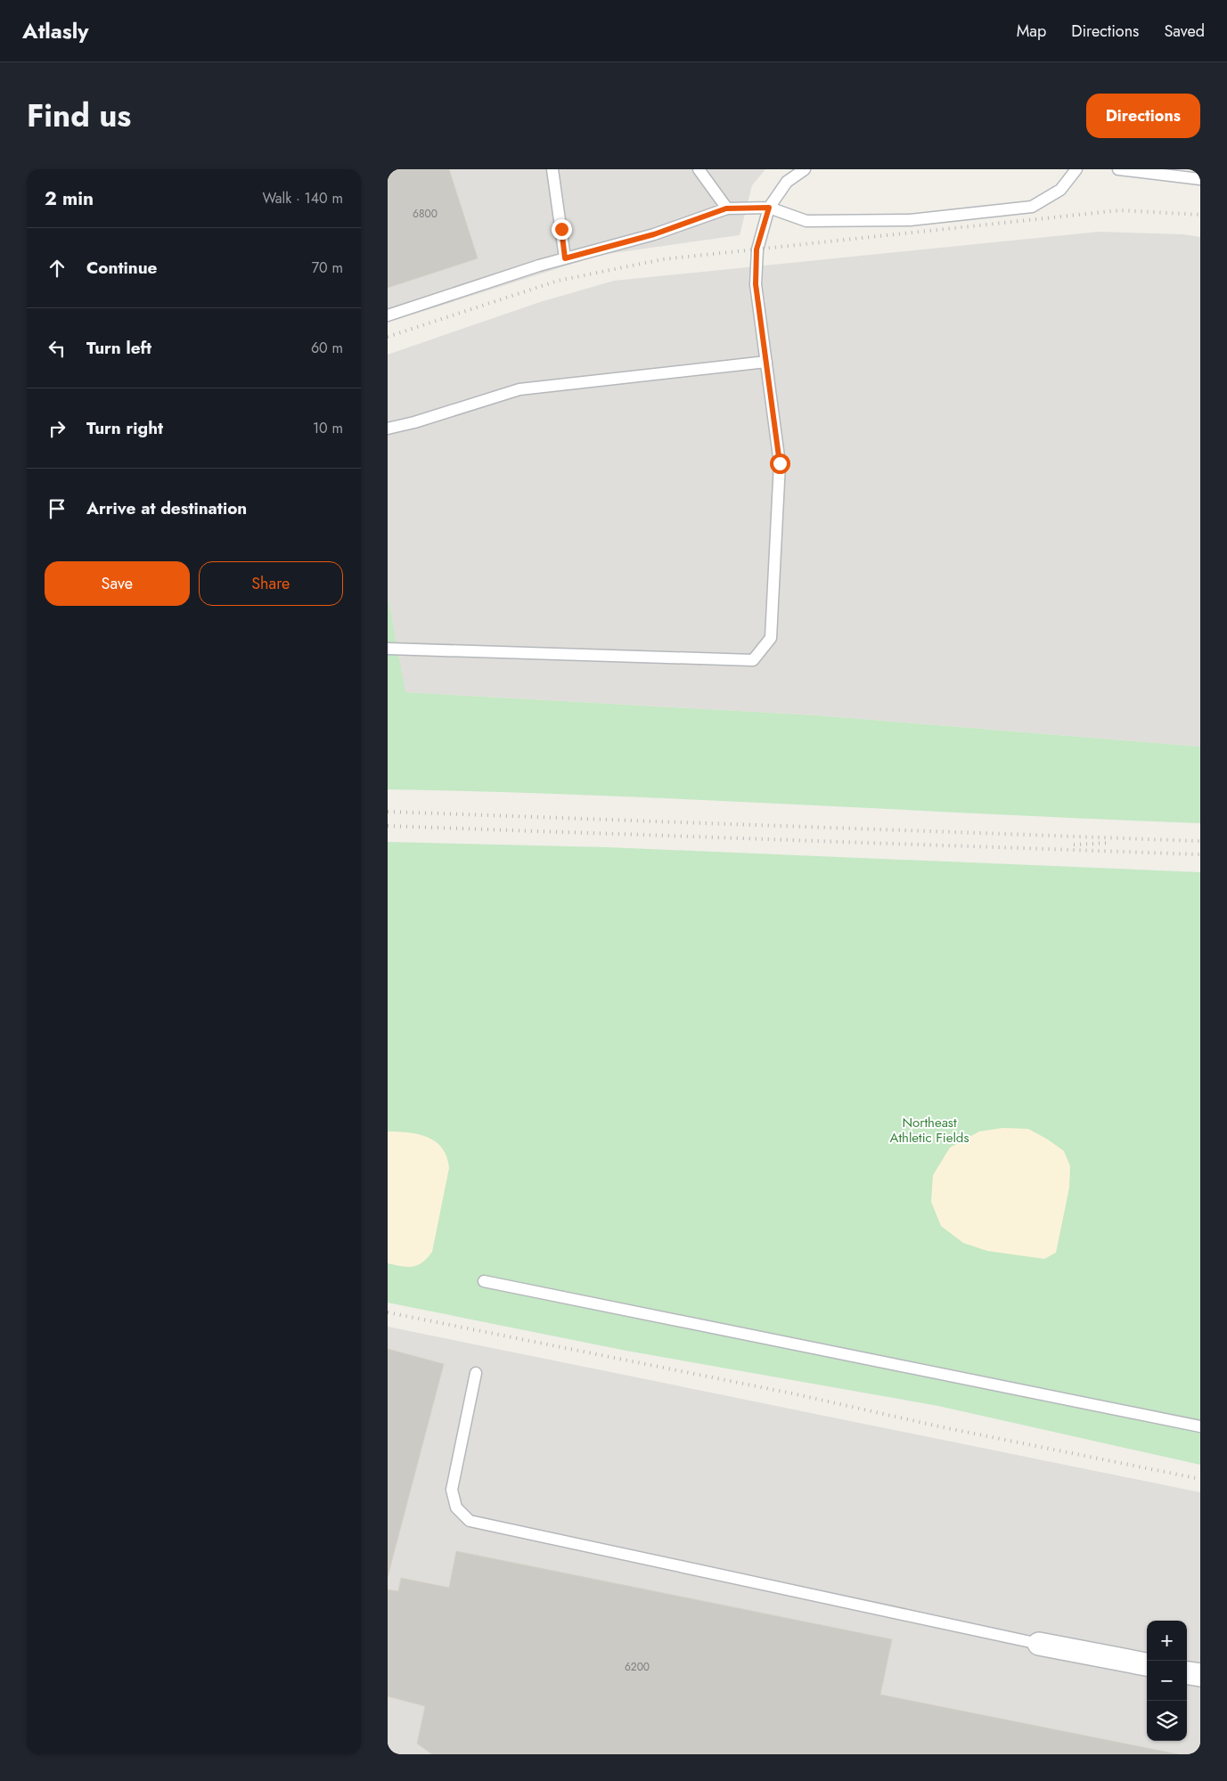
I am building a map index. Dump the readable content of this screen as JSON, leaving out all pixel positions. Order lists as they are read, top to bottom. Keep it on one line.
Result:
{"parks":["Northeast Athletic Fields"],"house_numbers":["6800","6200"],"page":{"header":"Atlasly","nav":["Map","Directions","Saved"],"title":"Find us","buttons":["Directions",["Save","Share"]],"heading":["2 min","Walk · 140 m"],"list":[["Continue","70 m"],["Turn left","60 m"],["Turn right","10 m"],"Arrive at destination"],"map_buttons":["+","−"]}}
